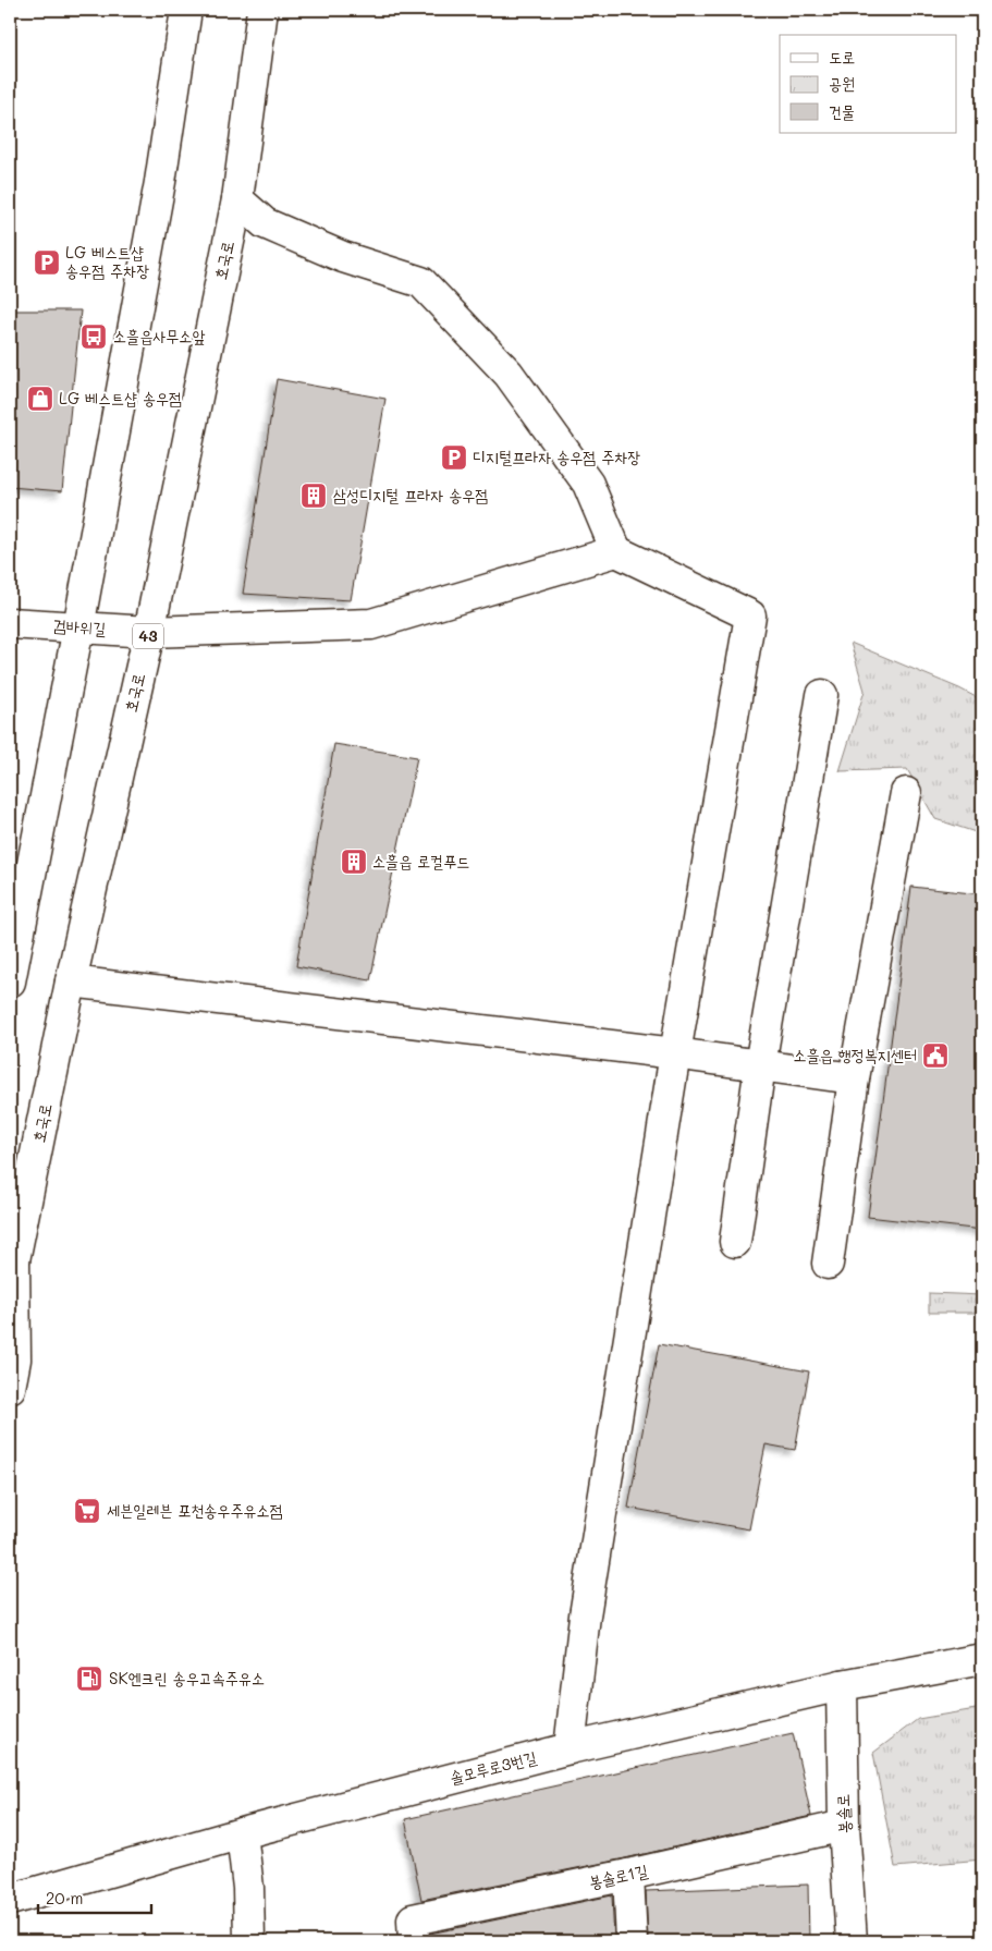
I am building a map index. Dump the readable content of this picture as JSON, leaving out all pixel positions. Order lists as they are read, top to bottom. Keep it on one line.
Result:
{"streets":{"street":["호국로","검바위길","43","솔모루로3번길","봉솔로","봉솔로1길"]},"crossings":[["호국로","검바위길"],["솔모루로3번길","봉솔로"],["봉솔로","봉솔로1길"]],"places":{"parking":["LG 베스트샵 송우점 주차장","디지털프라자 송우점 주차장"],"bus stop":["소흘읍사무소앞"],"shop":["LG 베스트샵 송우점"],"building":["삼성디지털 프라자 송우점","소흘읍 로컬푸드"],"public building":["소흘읍 행정복지센터"],"supermarket":["세븐일레븐 포천송우주유소점"],"fuel station":["SK엔크린 송우고속주유소"]},"legend":["도로","공원","건물"],"scale_bar":"20 m"}
